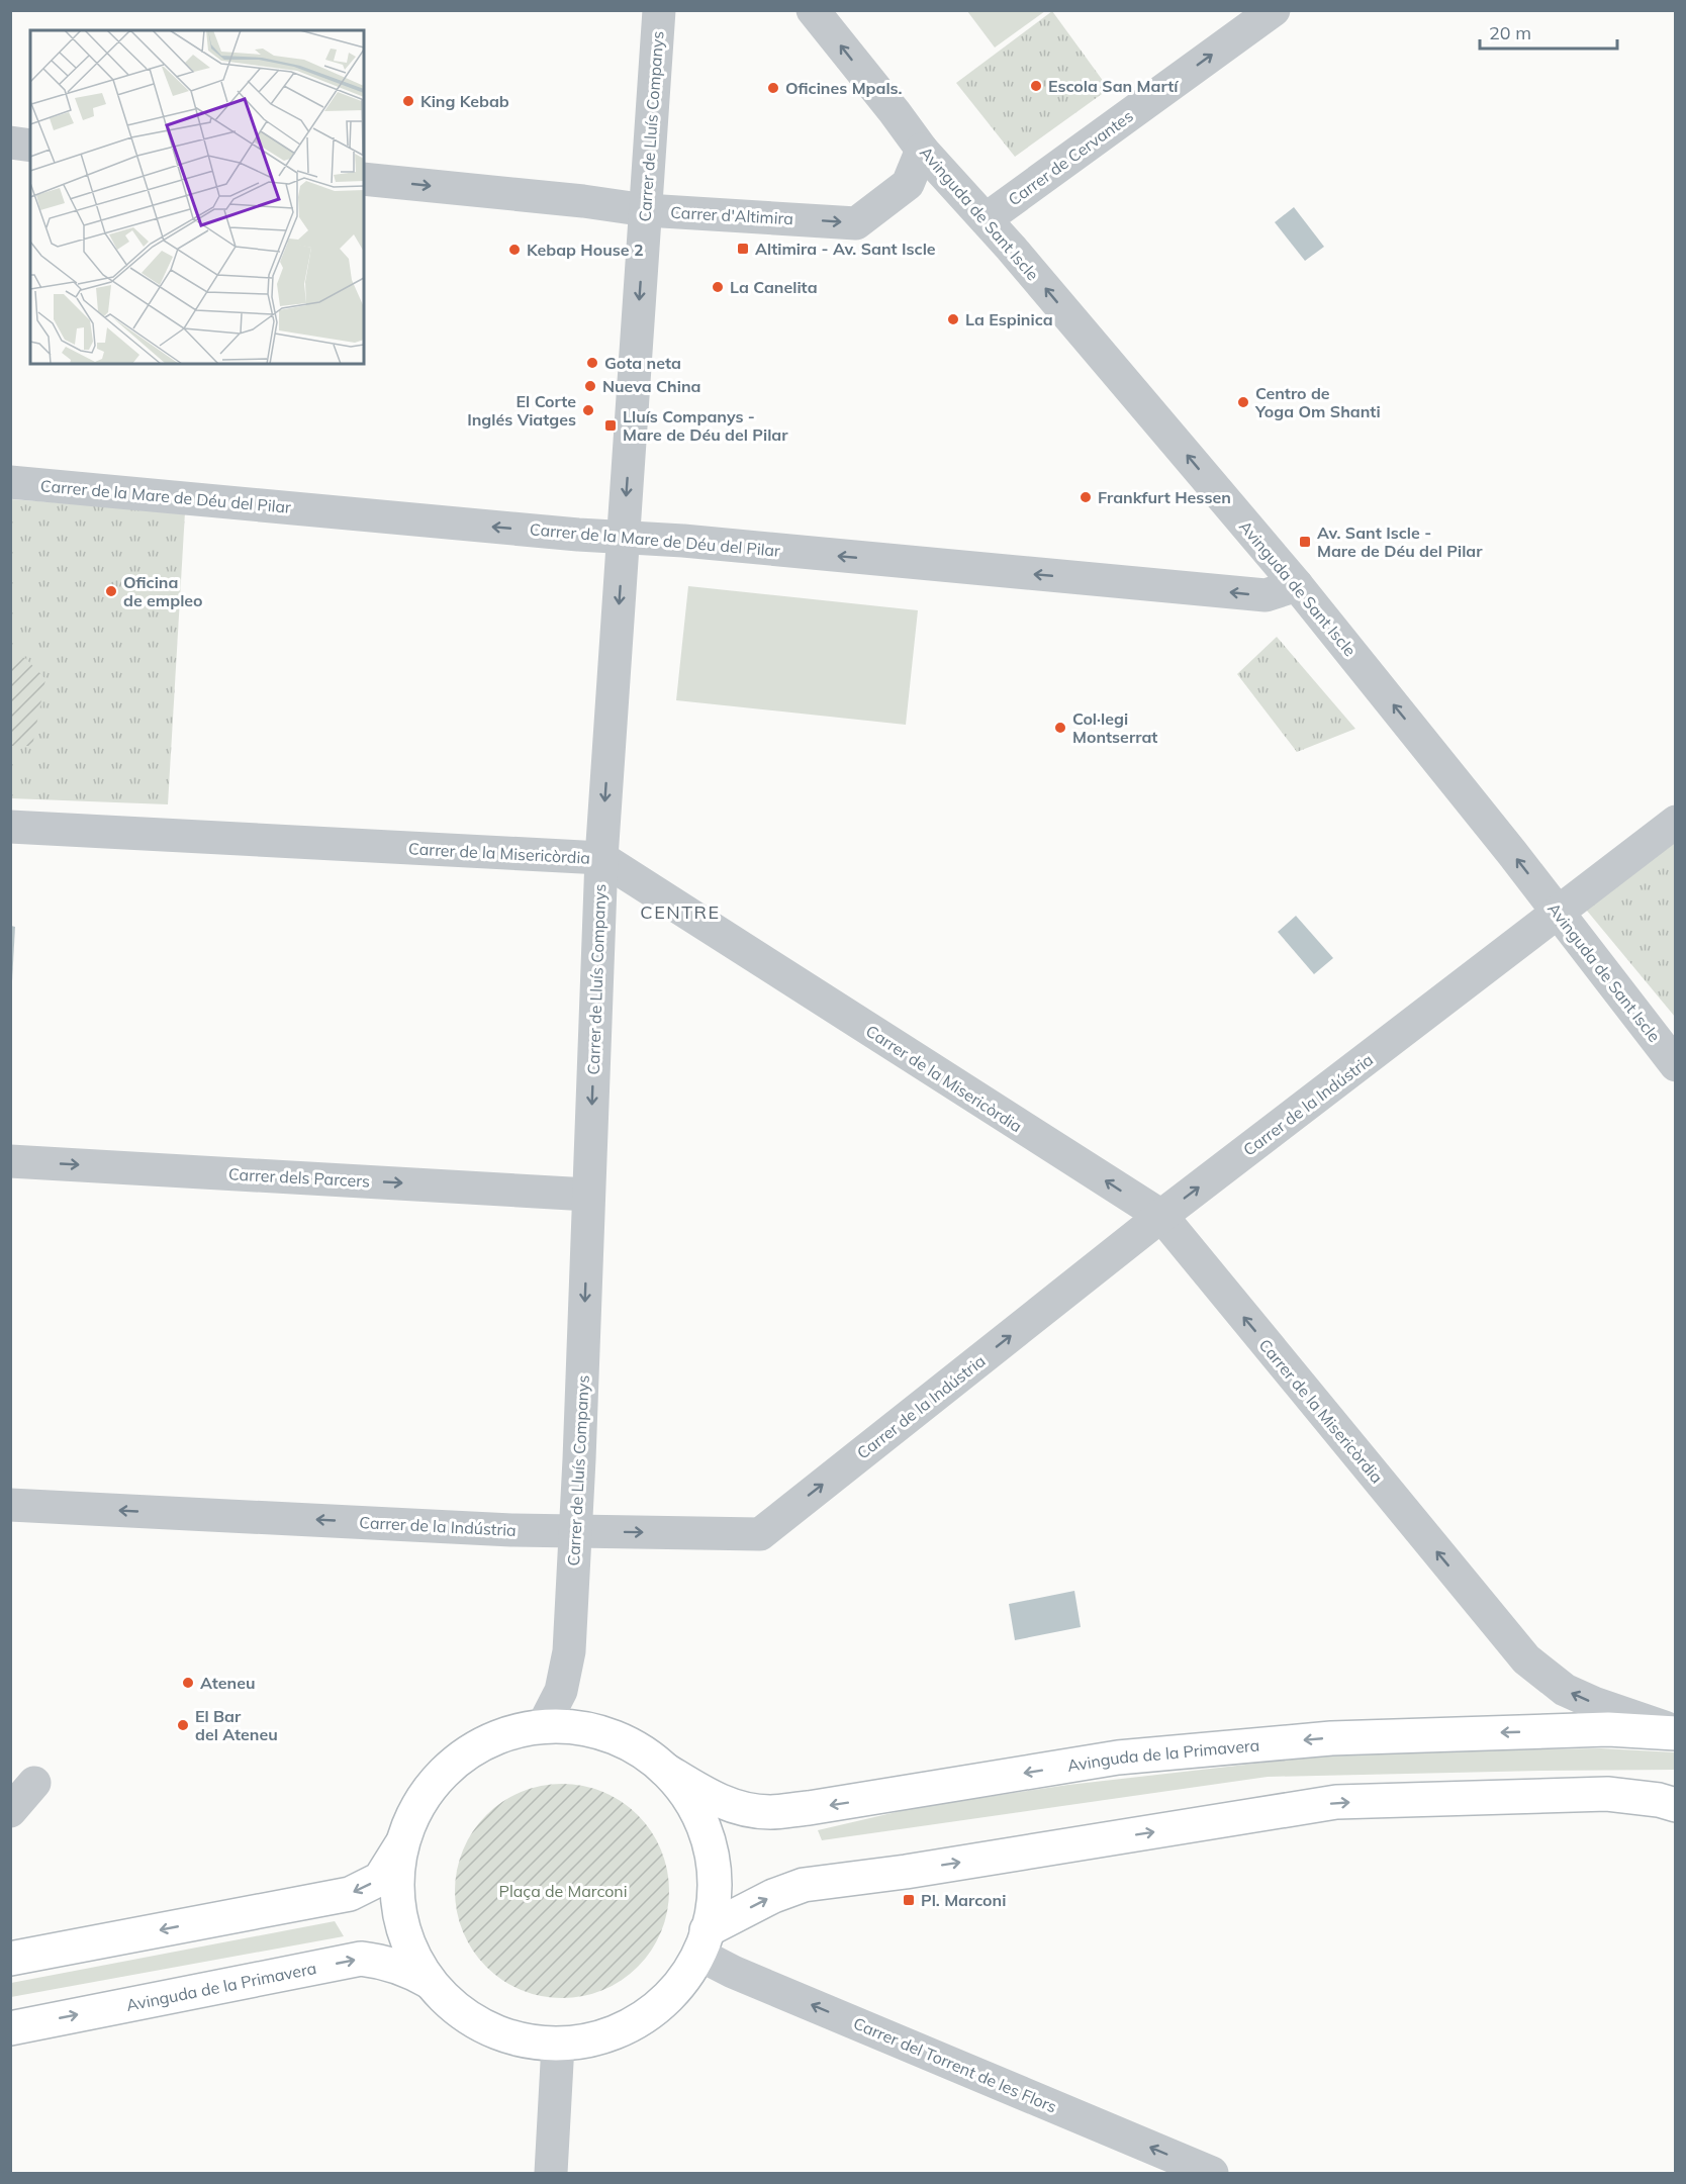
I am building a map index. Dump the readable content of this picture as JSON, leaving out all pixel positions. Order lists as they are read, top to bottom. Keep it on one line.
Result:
{"streets":{"street":["Carrer de Lluís Companys","Carrer de Cervantes","Avinguda de Sant Iscle","Carrer d'Altimira","Carrer de la Mare de Déu del Pilar","Carrer de la Misericòrdia","Carrer de la Indústria","Carrer dels Parcers","Avinguda de la Primavera","Carrer del Torrent de les Flors"]},"crossings":[["Carrer de Lluís Companys","Carrer d'Altimira"],["Carrer de Lluís Companys","Carrer de la Mare de Déu del Pilar"],["Carrer de Lluís Companys","Carrer de la Misericòrdia"],["Carrer de Lluís Companys","Carrer de la Indústria"],["Carrer de Lluís Companys","Carrer dels Parcers"],["Carrer de Cervantes","Avinguda de Sant Iscle"],["Avinguda de Sant Iscle","Carrer d'Altimira"],["Avinguda de Sant Iscle","Carrer de la Mare de Déu del Pilar"],["Avinguda de Sant Iscle","Carrer de la Indústria"],["Carrer de la Misericòrdia","Carrer de la Indústria"],["Carrer de la Misericòrdia","Avinguda de la Primavera"]],"one_way":["Carrer de Lluís Companys","Carrer de Cervantes","Avinguda de Sant Iscle","Carrer d'Altimira","Carrer de la Mare de Déu del Pilar","Carrer de la Misericòrdia","Carrer dels Parcers","Carrer del Torrent de les Flors"],"districts":["CENTRE"],"parks":["Plaça de Marconi"],"places":{"other":["Escola San Martí","Oficines Mpals.","King Kebab","Kebap House 2","La Canelita","La Espinica","Gota neta","Nueva China","Centro de Yoga Om Shanti","El Corte Inglés Viatges","Frankfurt Hessen","Oficina de empleo","Col·legi Montserrat","Ateneu","El Bar del Ateneu"],"transit":["Altimira - Av. Sant Iscle","Lluís Companys - Mare de Déu del Pilar","Av. Sant Iscle - Mare de Déu del Pilar","Pl. Marconi"]},"scale_bar":"20 m"}
